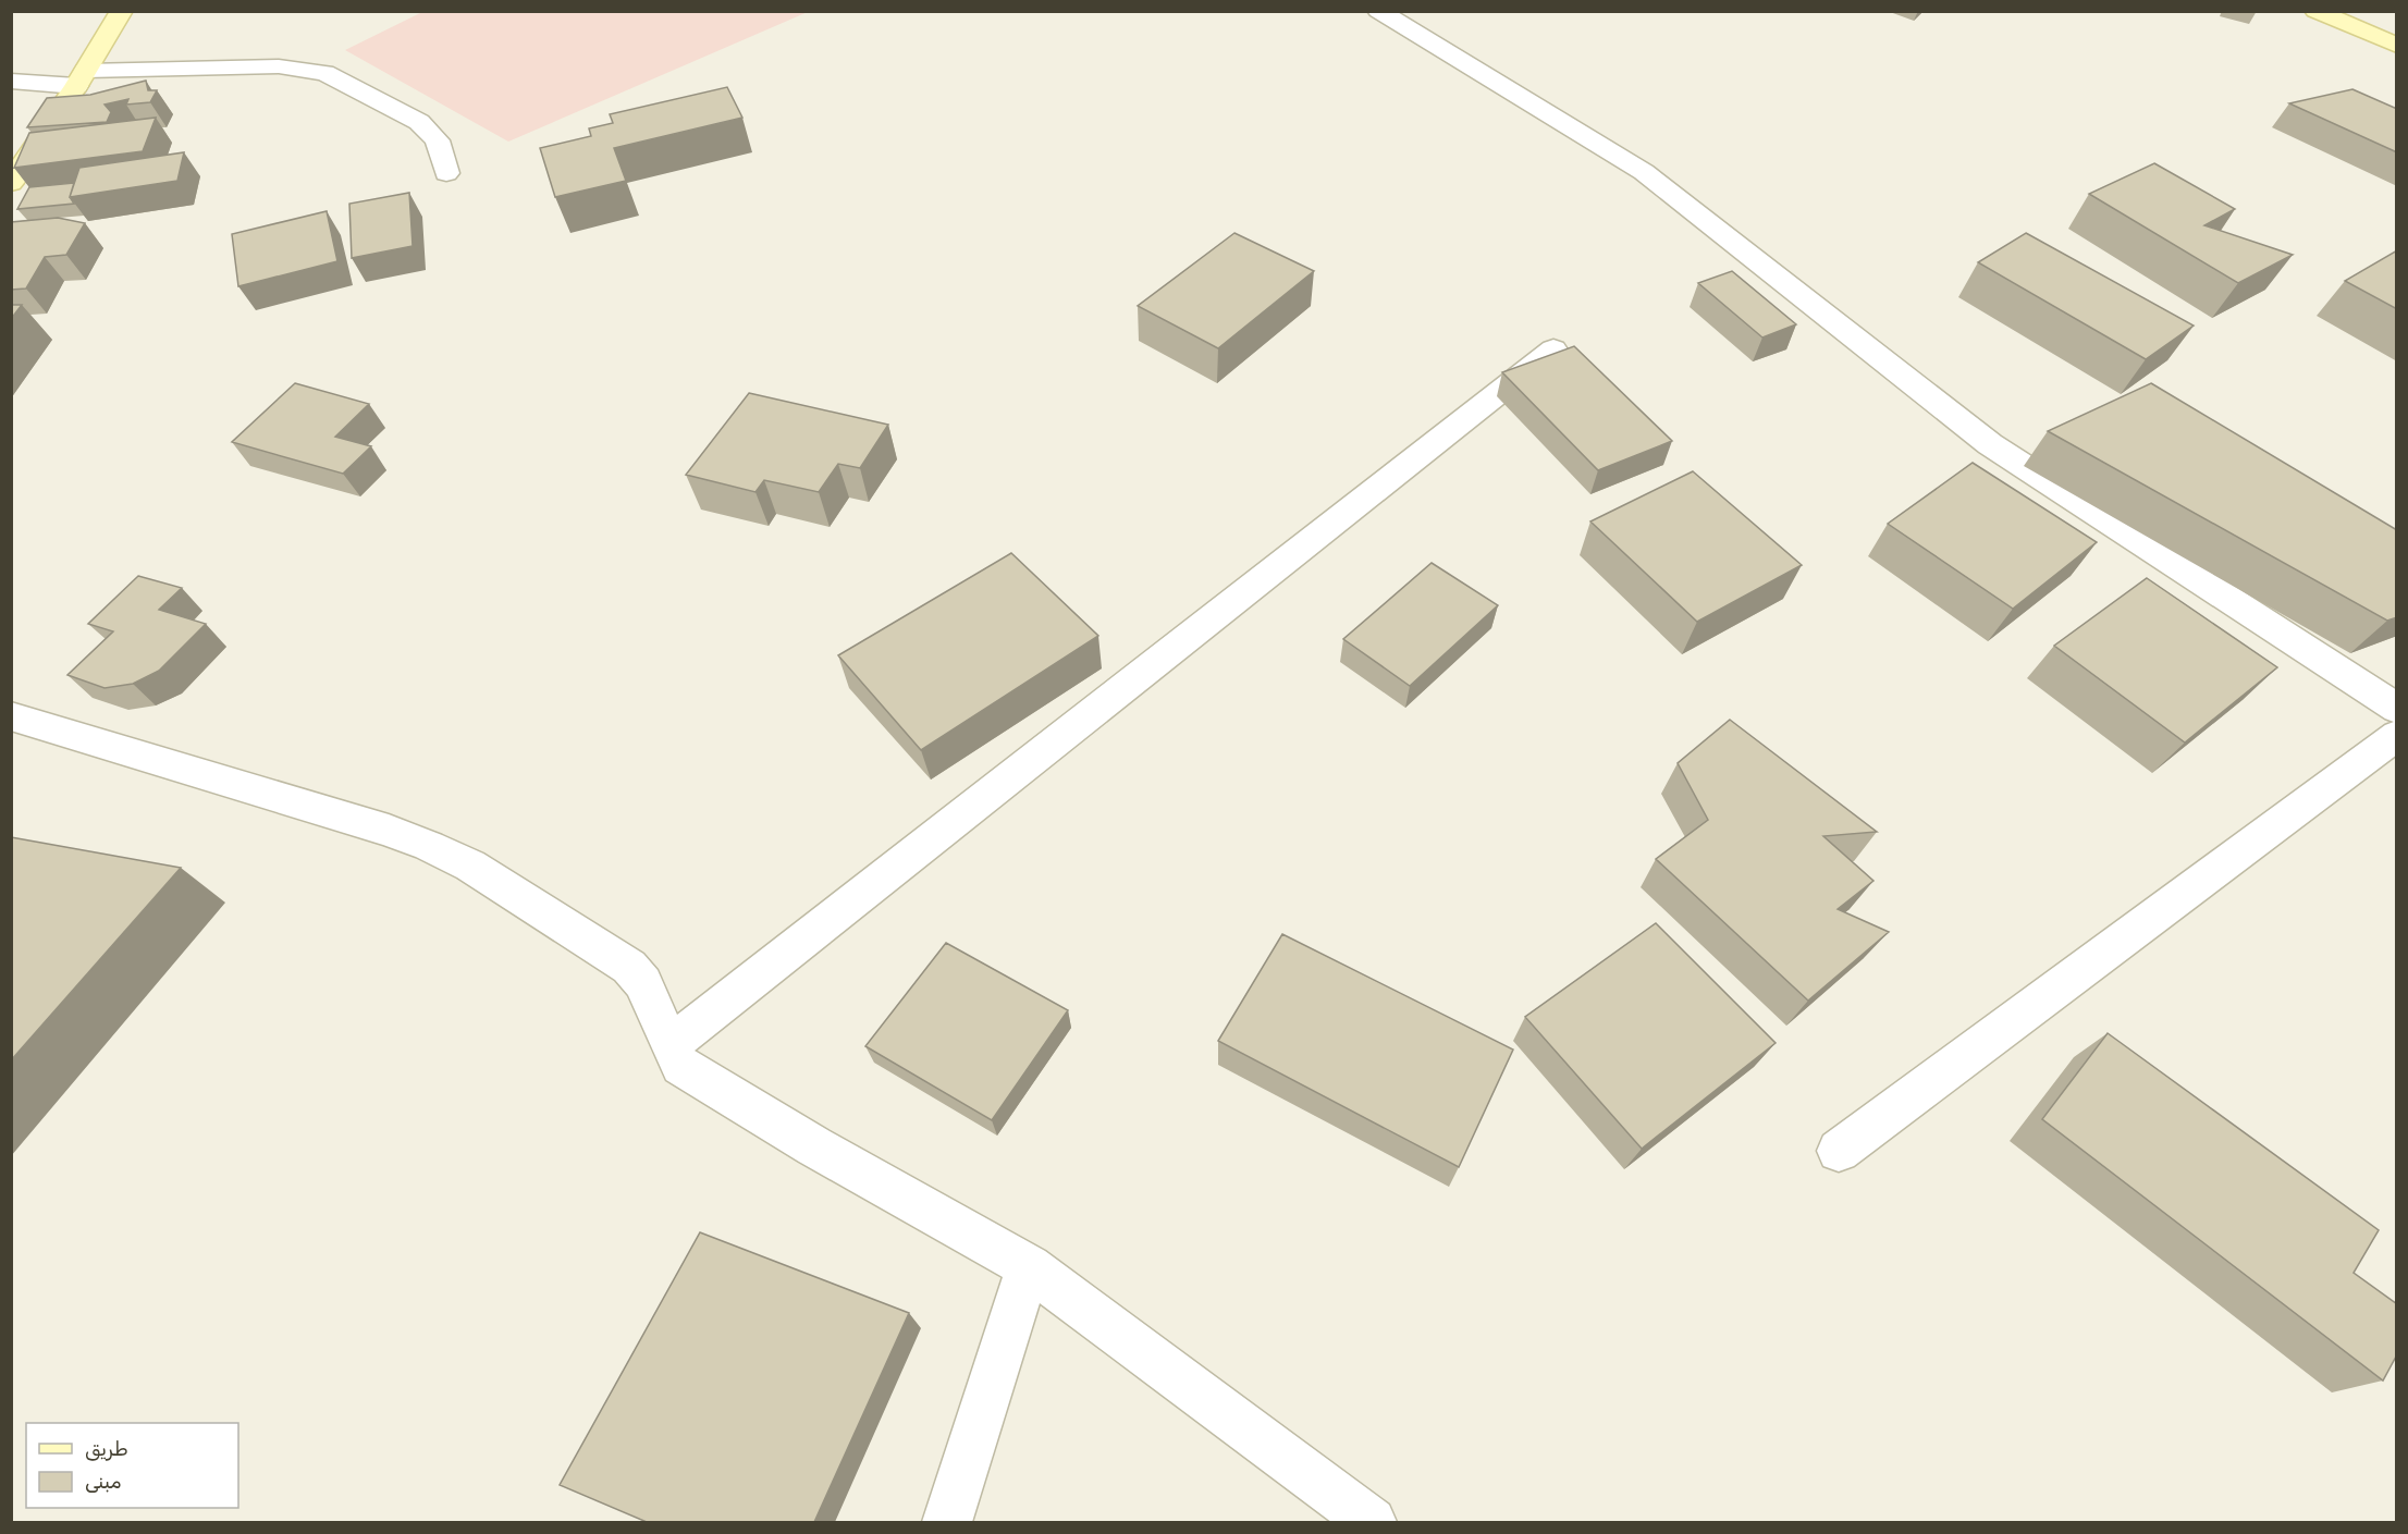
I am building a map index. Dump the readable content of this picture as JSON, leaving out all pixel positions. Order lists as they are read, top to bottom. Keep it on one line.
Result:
{"legend":["طريق","مبنى"]}
